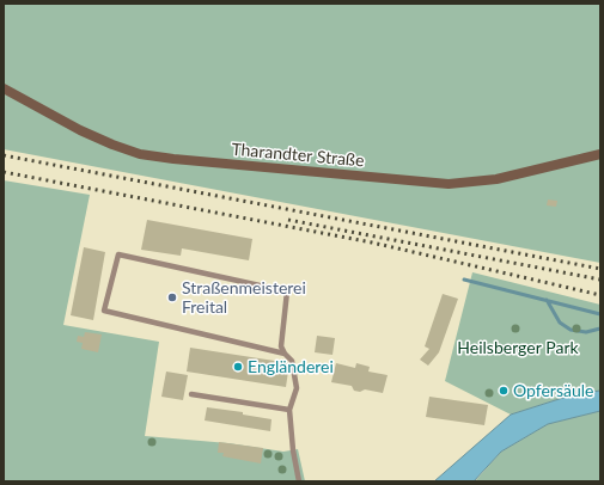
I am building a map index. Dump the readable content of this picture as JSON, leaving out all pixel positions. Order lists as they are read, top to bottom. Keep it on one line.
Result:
{"streets":{"main road":["Tharandter Straße"]},"parks":["Heilsberger Park"],"places":["Straßenmeisterei Freital","Engländerei","Opfersäule"]}
